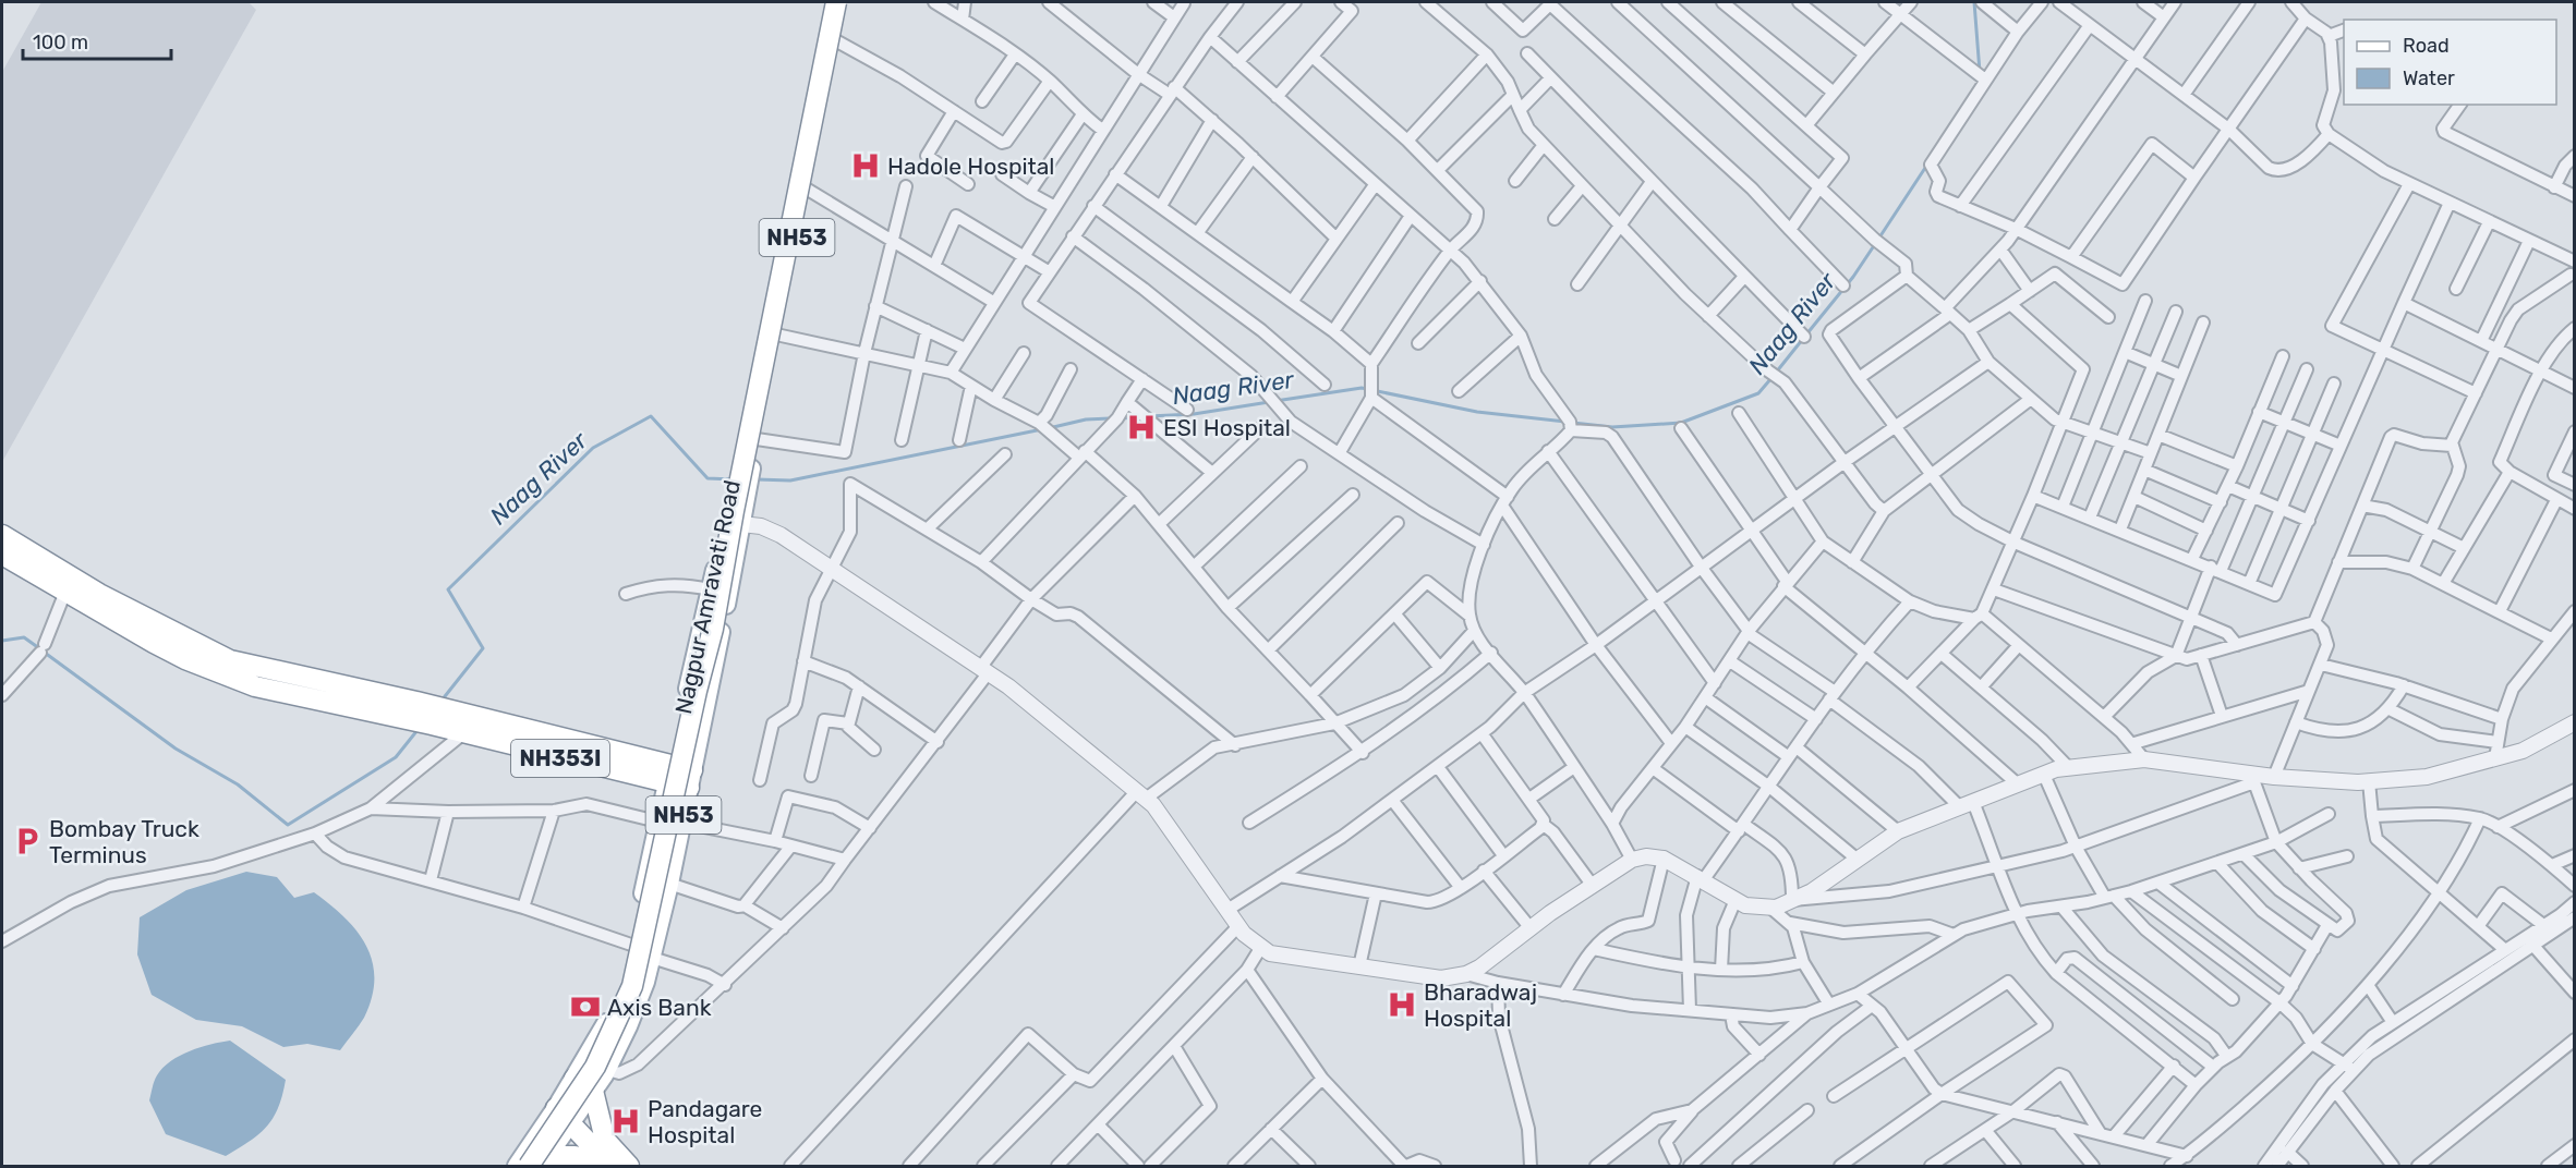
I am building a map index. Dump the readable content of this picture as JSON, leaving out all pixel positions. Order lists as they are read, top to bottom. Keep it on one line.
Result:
{"streets":{"highway":["NH353I"],"main road":["NH53","Nagpur Amravati Road"]},"crossings":[["Nagpur Amravati Road","NH353I"]],"water":["Naag River"],"places":{"hospital":["Hadole Hospital","ESI Hospital","Bharadwaj Hospital","Pandagare Hospital"],"parking":["Bombay Truck Terminus"],"bank":["Axis Bank"]},"legend":["Road","Water"],"scale_bar":"100 m"}
